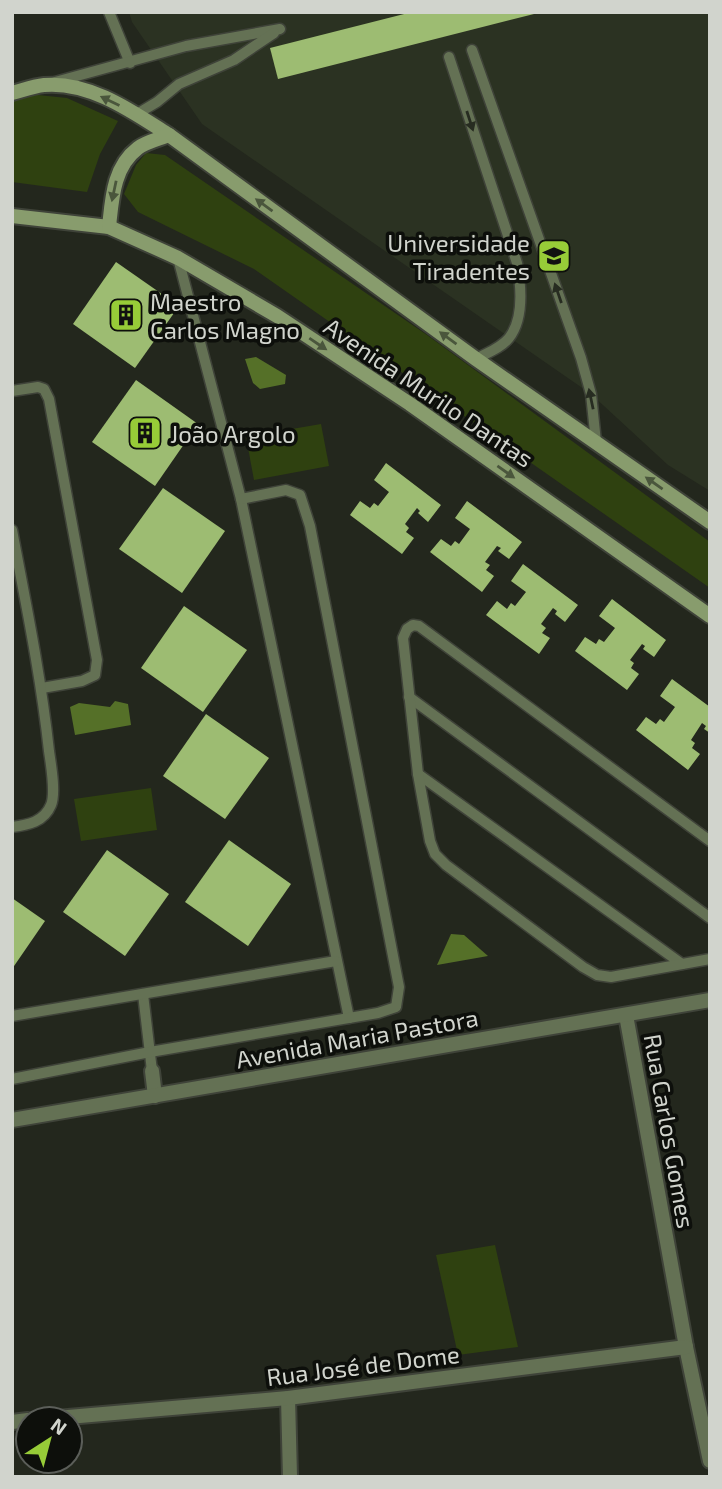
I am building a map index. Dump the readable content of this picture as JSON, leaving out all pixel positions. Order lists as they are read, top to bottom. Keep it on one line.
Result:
{"streets":{"main road":["Avenida Murilo Dantas"],"street":["Avenida Maria Pastora","Rua Carlos Gomes","Rua José de Dome"]},"crossings":[["Avenida Maria Pastora","Rua Carlos Gomes"],["Rua Carlos Gomes","Rua José de Dome"]],"places":{"school or university":["Universidade Tiradentes"],"building":["Maestro Carlos Magno","João Argolo"]},"north":"top right"}
